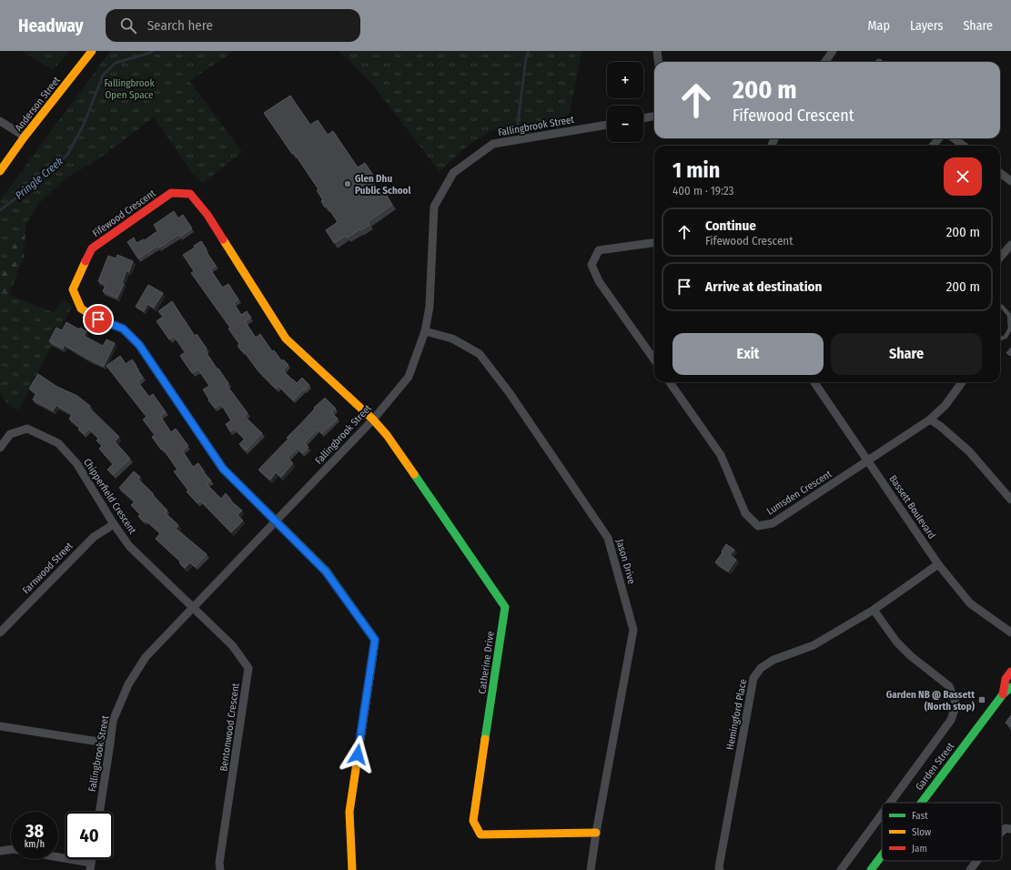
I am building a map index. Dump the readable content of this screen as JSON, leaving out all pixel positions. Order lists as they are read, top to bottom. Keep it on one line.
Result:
{"streets":{"street":["Anderson Street","Fallingbrook Street","Fifewood Crescent","Lumsden Crescent","Chipperfield Crescent","Bassett Boulevard","Jason Drive","Farnwood Street","Catherine Drive","Hemingford Place","Bentonwood Crescent","Garden Street"]},"crossings":[["Fallingbrook Street","Fifewood Crescent"],["Fallingbrook Street","Chipperfield Crescent"],["Fallingbrook Street","Jason Drive"],["Fallingbrook Street","Catherine Drive"],["Fallingbrook Street","Bentonwood Crescent"],["Fifewood Crescent","Catherine Drive"],["Lumsden Crescent","Bassett Boulevard"],["Chipperfield Crescent","Farnwood Street"],["Chipperfield Crescent","Bentonwood Crescent"],["Bassett Boulevard","Hemingford Place"],["Jason Drive","Catherine Drive"]],"water":["Pringle Creek"],"parks":["Fallingbrook Open Space"],"places":{"other":["Glen Dhu Public School"],"transit":["Garden NB @ Bassett (North stop)"]},"legend":["Fast","Slow","Jam"],"page":{"header":"Headway","search":"Search here","nav":["Map","Layers","Share"],"map_buttons":["+","−"],"turn":["200 m","Fifewood Crescent"],"heading":["1 min","400 m · 19:23"],"list":[{"name":"Continue","note":"Fifewood Crescent","value":"200 m"},{"name":"Arrive at destination","value":"200 m"}],"buttons":["Exit","Share"],"speed":"38 km/h","limit":"40"}}
